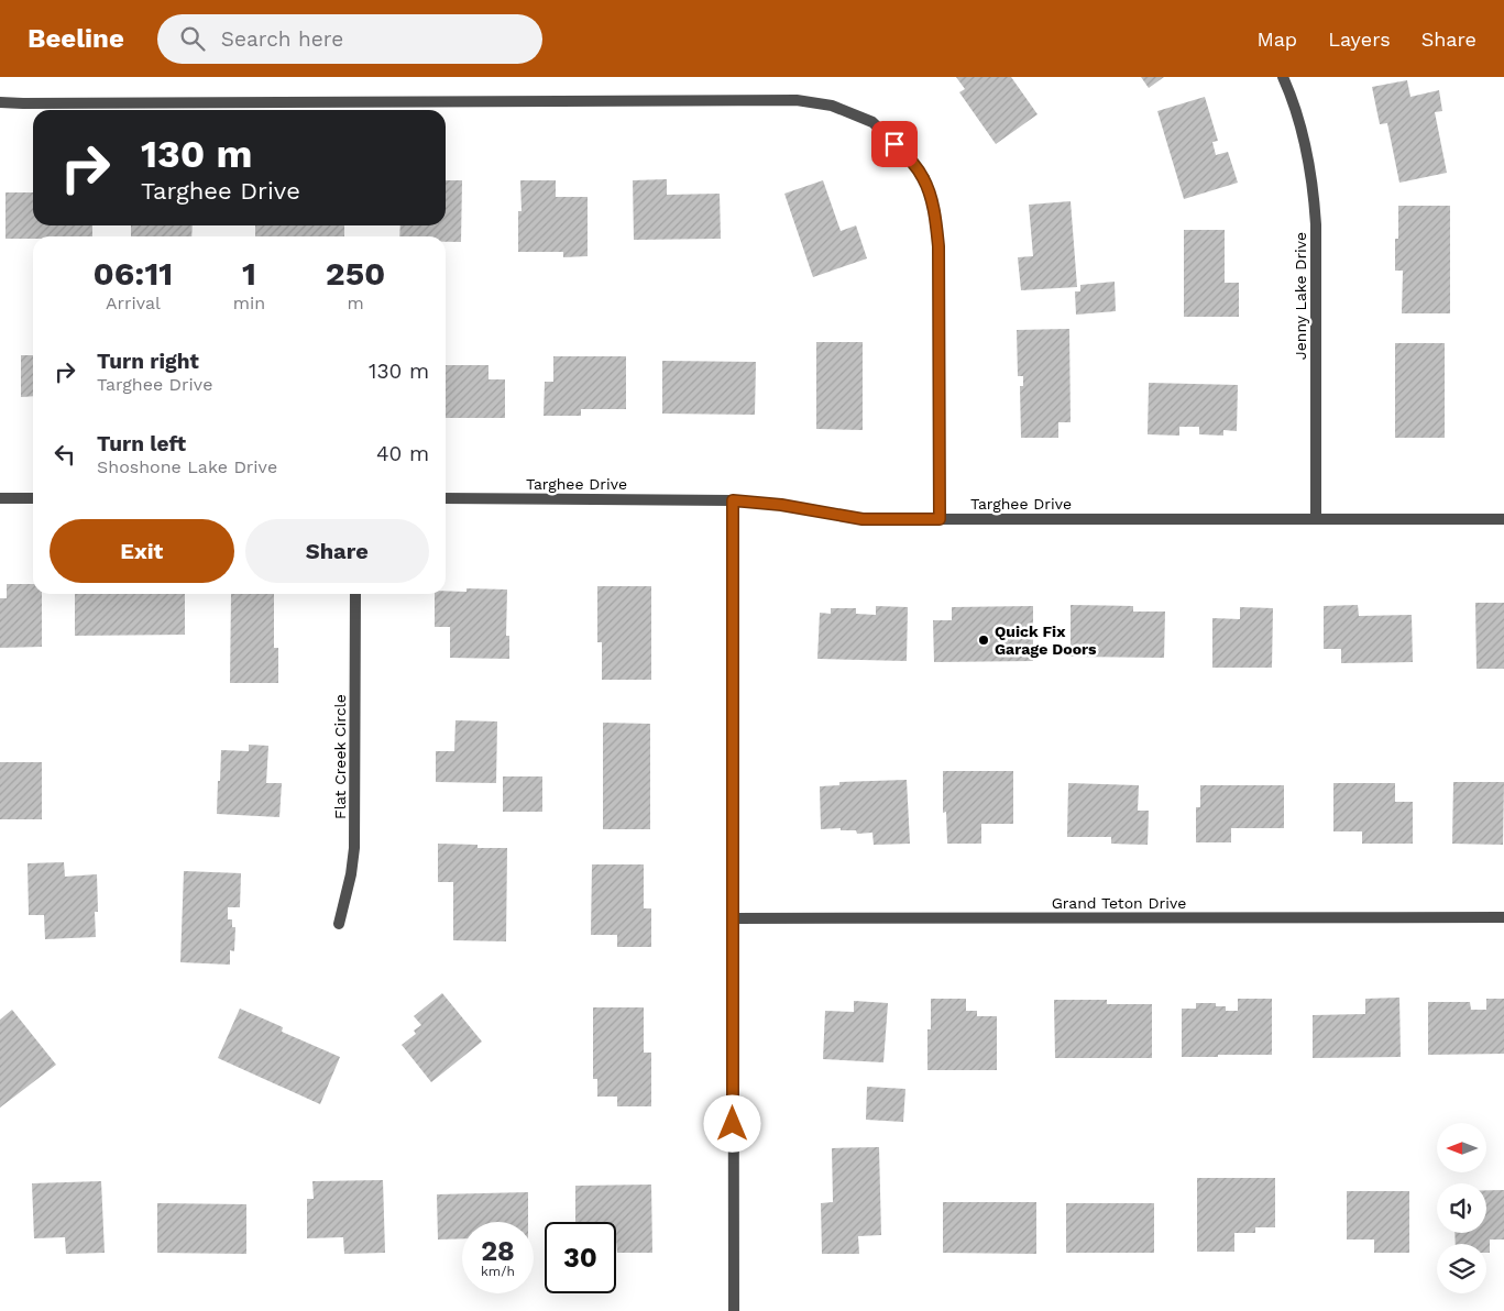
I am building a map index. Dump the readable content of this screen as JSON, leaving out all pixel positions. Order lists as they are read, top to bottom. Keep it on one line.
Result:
{"streets":{"street":["Jenny Lake Drive","Targhee Drive","Flat Creek Circle","Grand Teton Drive"]},"crossings":[["Jenny Lake Drive","Targhee Drive"]],"places":["Quick Fix Garage Doors"],"north":"left","page":{"header":"Beeline","search":"Search here","nav":["Map","Layers","Share"],"turn":["130 m","Targhee Drive"],"eta":["06:11","Arrival","1","min","250","m"],"list":[{"name":"Turn right","note":"Targhee Drive","value":"130 m"},{"name":"Turn left","note":"Shoshone Lake Drive","value":"40 m"}],"buttons":["Exit","Share"],"speed":"28 km/h","limit":"30"}}
